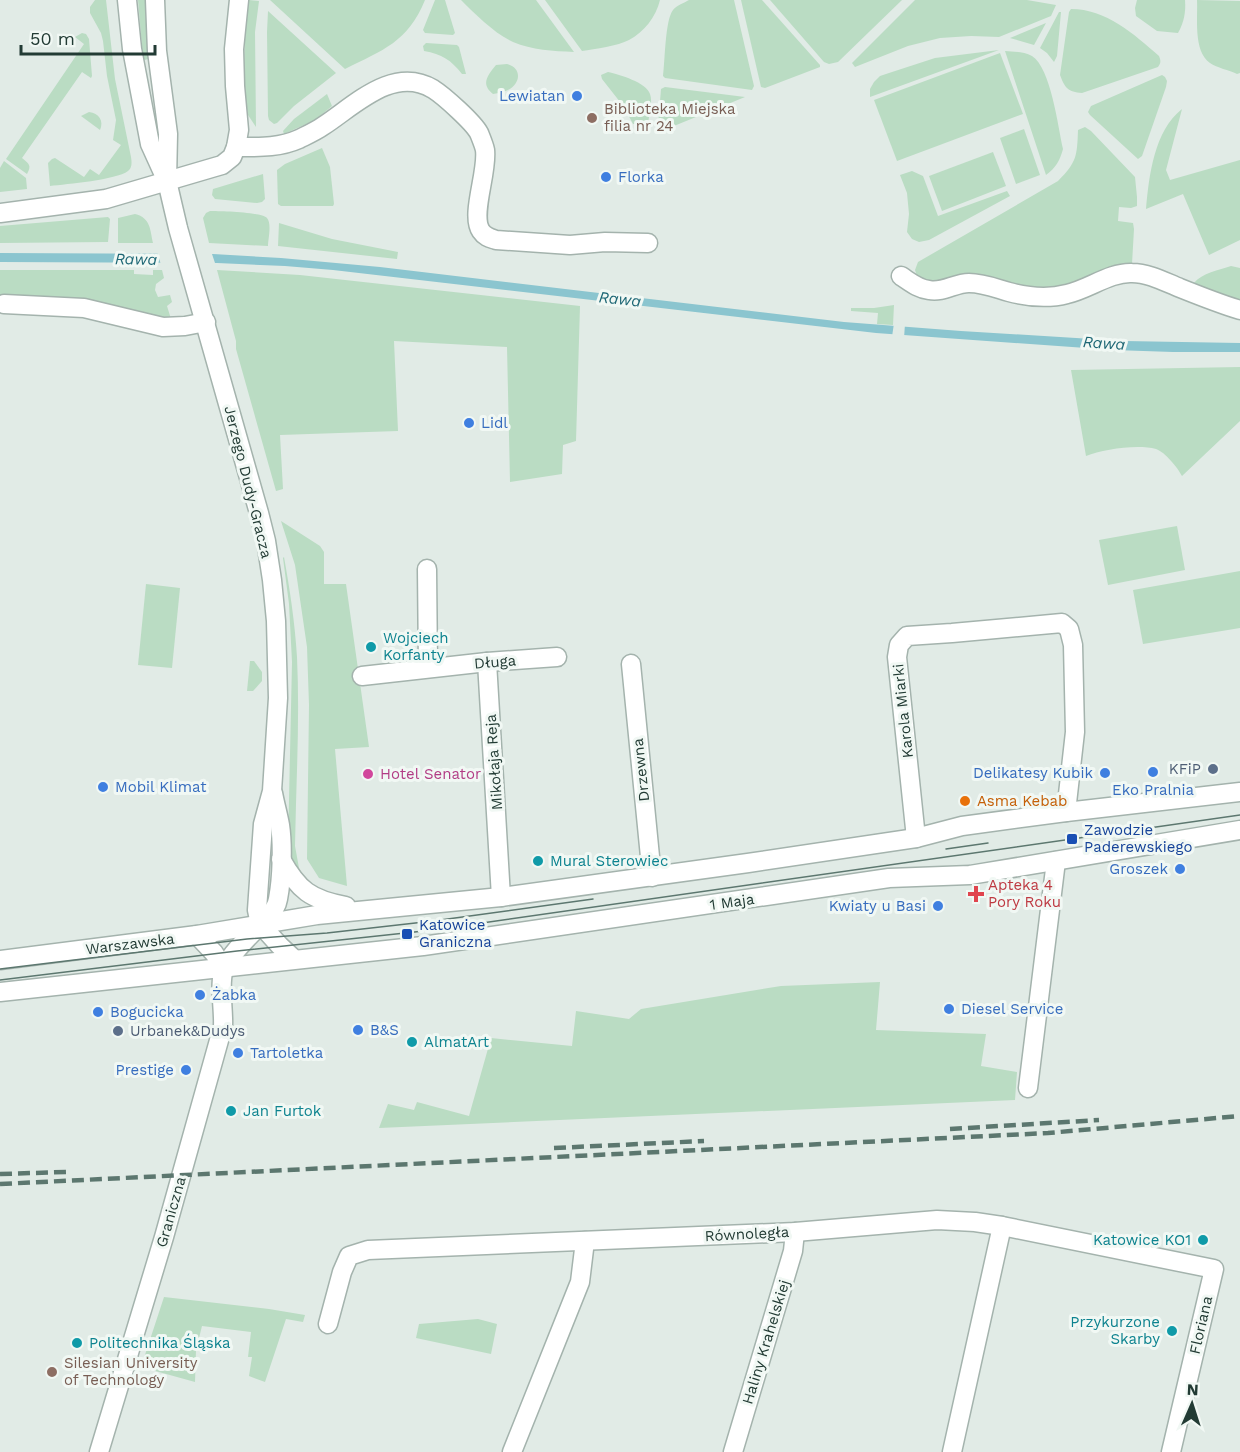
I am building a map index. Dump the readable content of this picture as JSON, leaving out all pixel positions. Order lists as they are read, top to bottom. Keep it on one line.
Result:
{"streets":{"street":["Jerzego Dudy-Gracza","Długa","Karola Miarki","Mikołaja Reja","Drzewna","1 Maja","Warszawska","Graniczna","Równoległa","Floriana","Haliny Krahelskiej"]},"crossings":[["Jerzego Dudy-Gracza","Warszawska"],["Długa","Mikołaja Reja"],["1 Maja","Graniczna"],["Równoległa","Floriana"],["Równoległa","Haliny Krahelskiej"]],"water":["Rawa"],"places":{"other":["Lewiatan","Biblioteka Miejska filia nr 24","Florka","Lidl","Wojciech Korfanty","KFiP","Eko Pralnia","Delikatesy Kubik","Hotel Senator","Mobil Klimat","Asma Kebab","Mural Sterowiec","Groszek","Kwiaty u Basi","Żabka","Diesel Service","Bogucicka","B&S","Urbanek&Dudys","AlmatArt","Tartoletka","Prestige","Jan Furtok","Katowice KO1","Przykurzone Skarby","Politechnika Śląska","Silesian University of Technology"],"transit":["Zawodzie Paderewskiego","Katowice Graniczna"],"health":["Apteka 4 Pory Roku"]},"scale_bar":"50 m","north":"top"}
